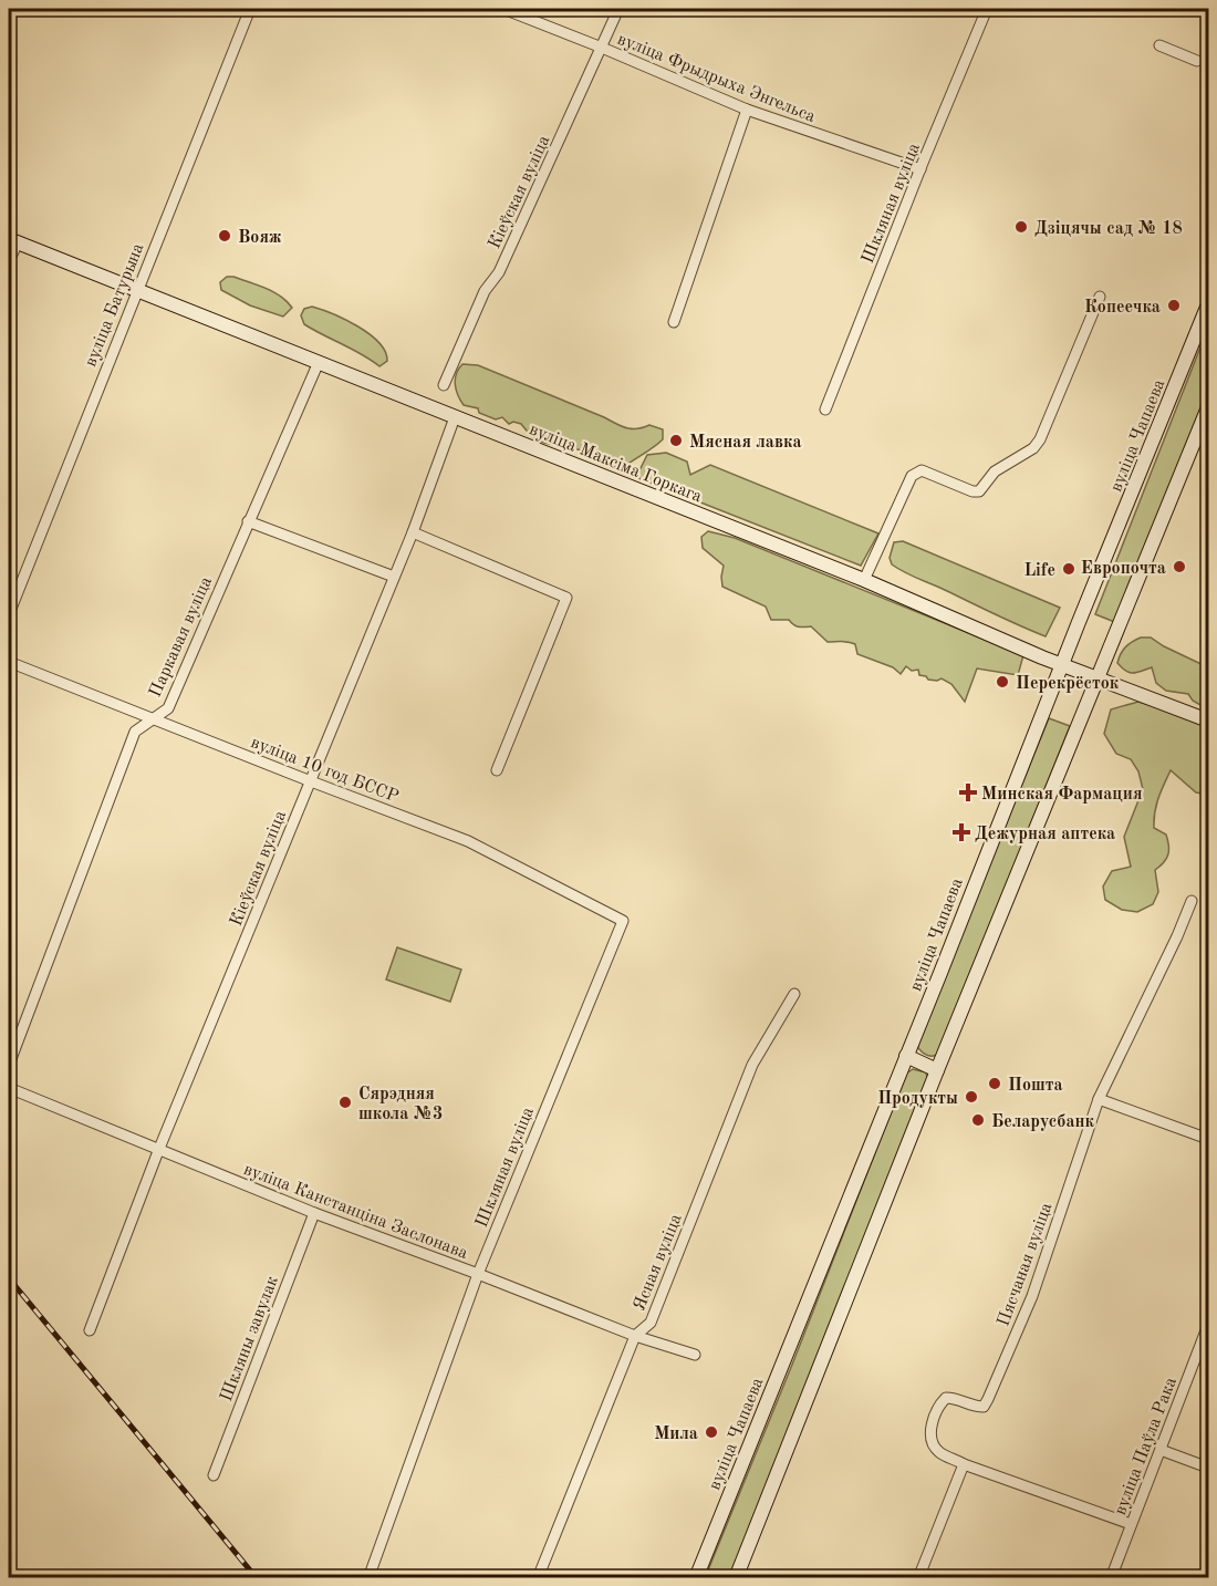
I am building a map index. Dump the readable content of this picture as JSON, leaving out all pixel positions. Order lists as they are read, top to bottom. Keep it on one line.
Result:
{"streets":{"main road":["вуліца Чапаева","вуліца Максіма Горкага"],"street":["вуліца Фрыдрыха Энгельса","Кіеўская вуліца","Шкляная вуліца","вуліца Батурына","Паркавая вуліца","вуліца 10 год БССР","вуліца Канстанціна Заслонава","Ясная вуліца","Пясчаная вуліца","Шкляны завулак","вуліца Паўла Рака"]},"crossings":[["вуліца Фрыдрыха Энгельса","Кіеўская вуліца"],["вуліца Фрыдрыха Энгельса","Шкляная вуліца"],["Кіеўская вуліца","вуліца Максіма Горкага"],["Кіеўская вуліца","вуліца 10 год БССР"],["Кіеўская вуліца","вуліца Канстанціна Заслонава"],["Шкляная вуліца","вуліца 10 год БССР"],["Шкляная вуліца","вуліца Канстанціна Заслонава"],["вуліца Батурына","вуліца Максіма Горкага"],["вуліца Чапаева","вуліца Максіма Горкага"],["вуліца Максіма Горкага","Паркавая вуліца"],["Паркавая вуліца","вуліца 10 год БССР"],["вуліца Канстанціна Заслонава","Ясная вуліца"],["вуліца Канстанціна Заслонава","Шкляны завулак"]],"places":{"other":["Дзіцячы сад № 18","Вояж","Копеечка","Мясная лавка","Европочта","Life","Перекрёсток","Пошта","Продукты","Сярэдняя школа №3","Беларусбанк","Мила"],"health":["Минская Фармация","Дежурная аптека"]}}
